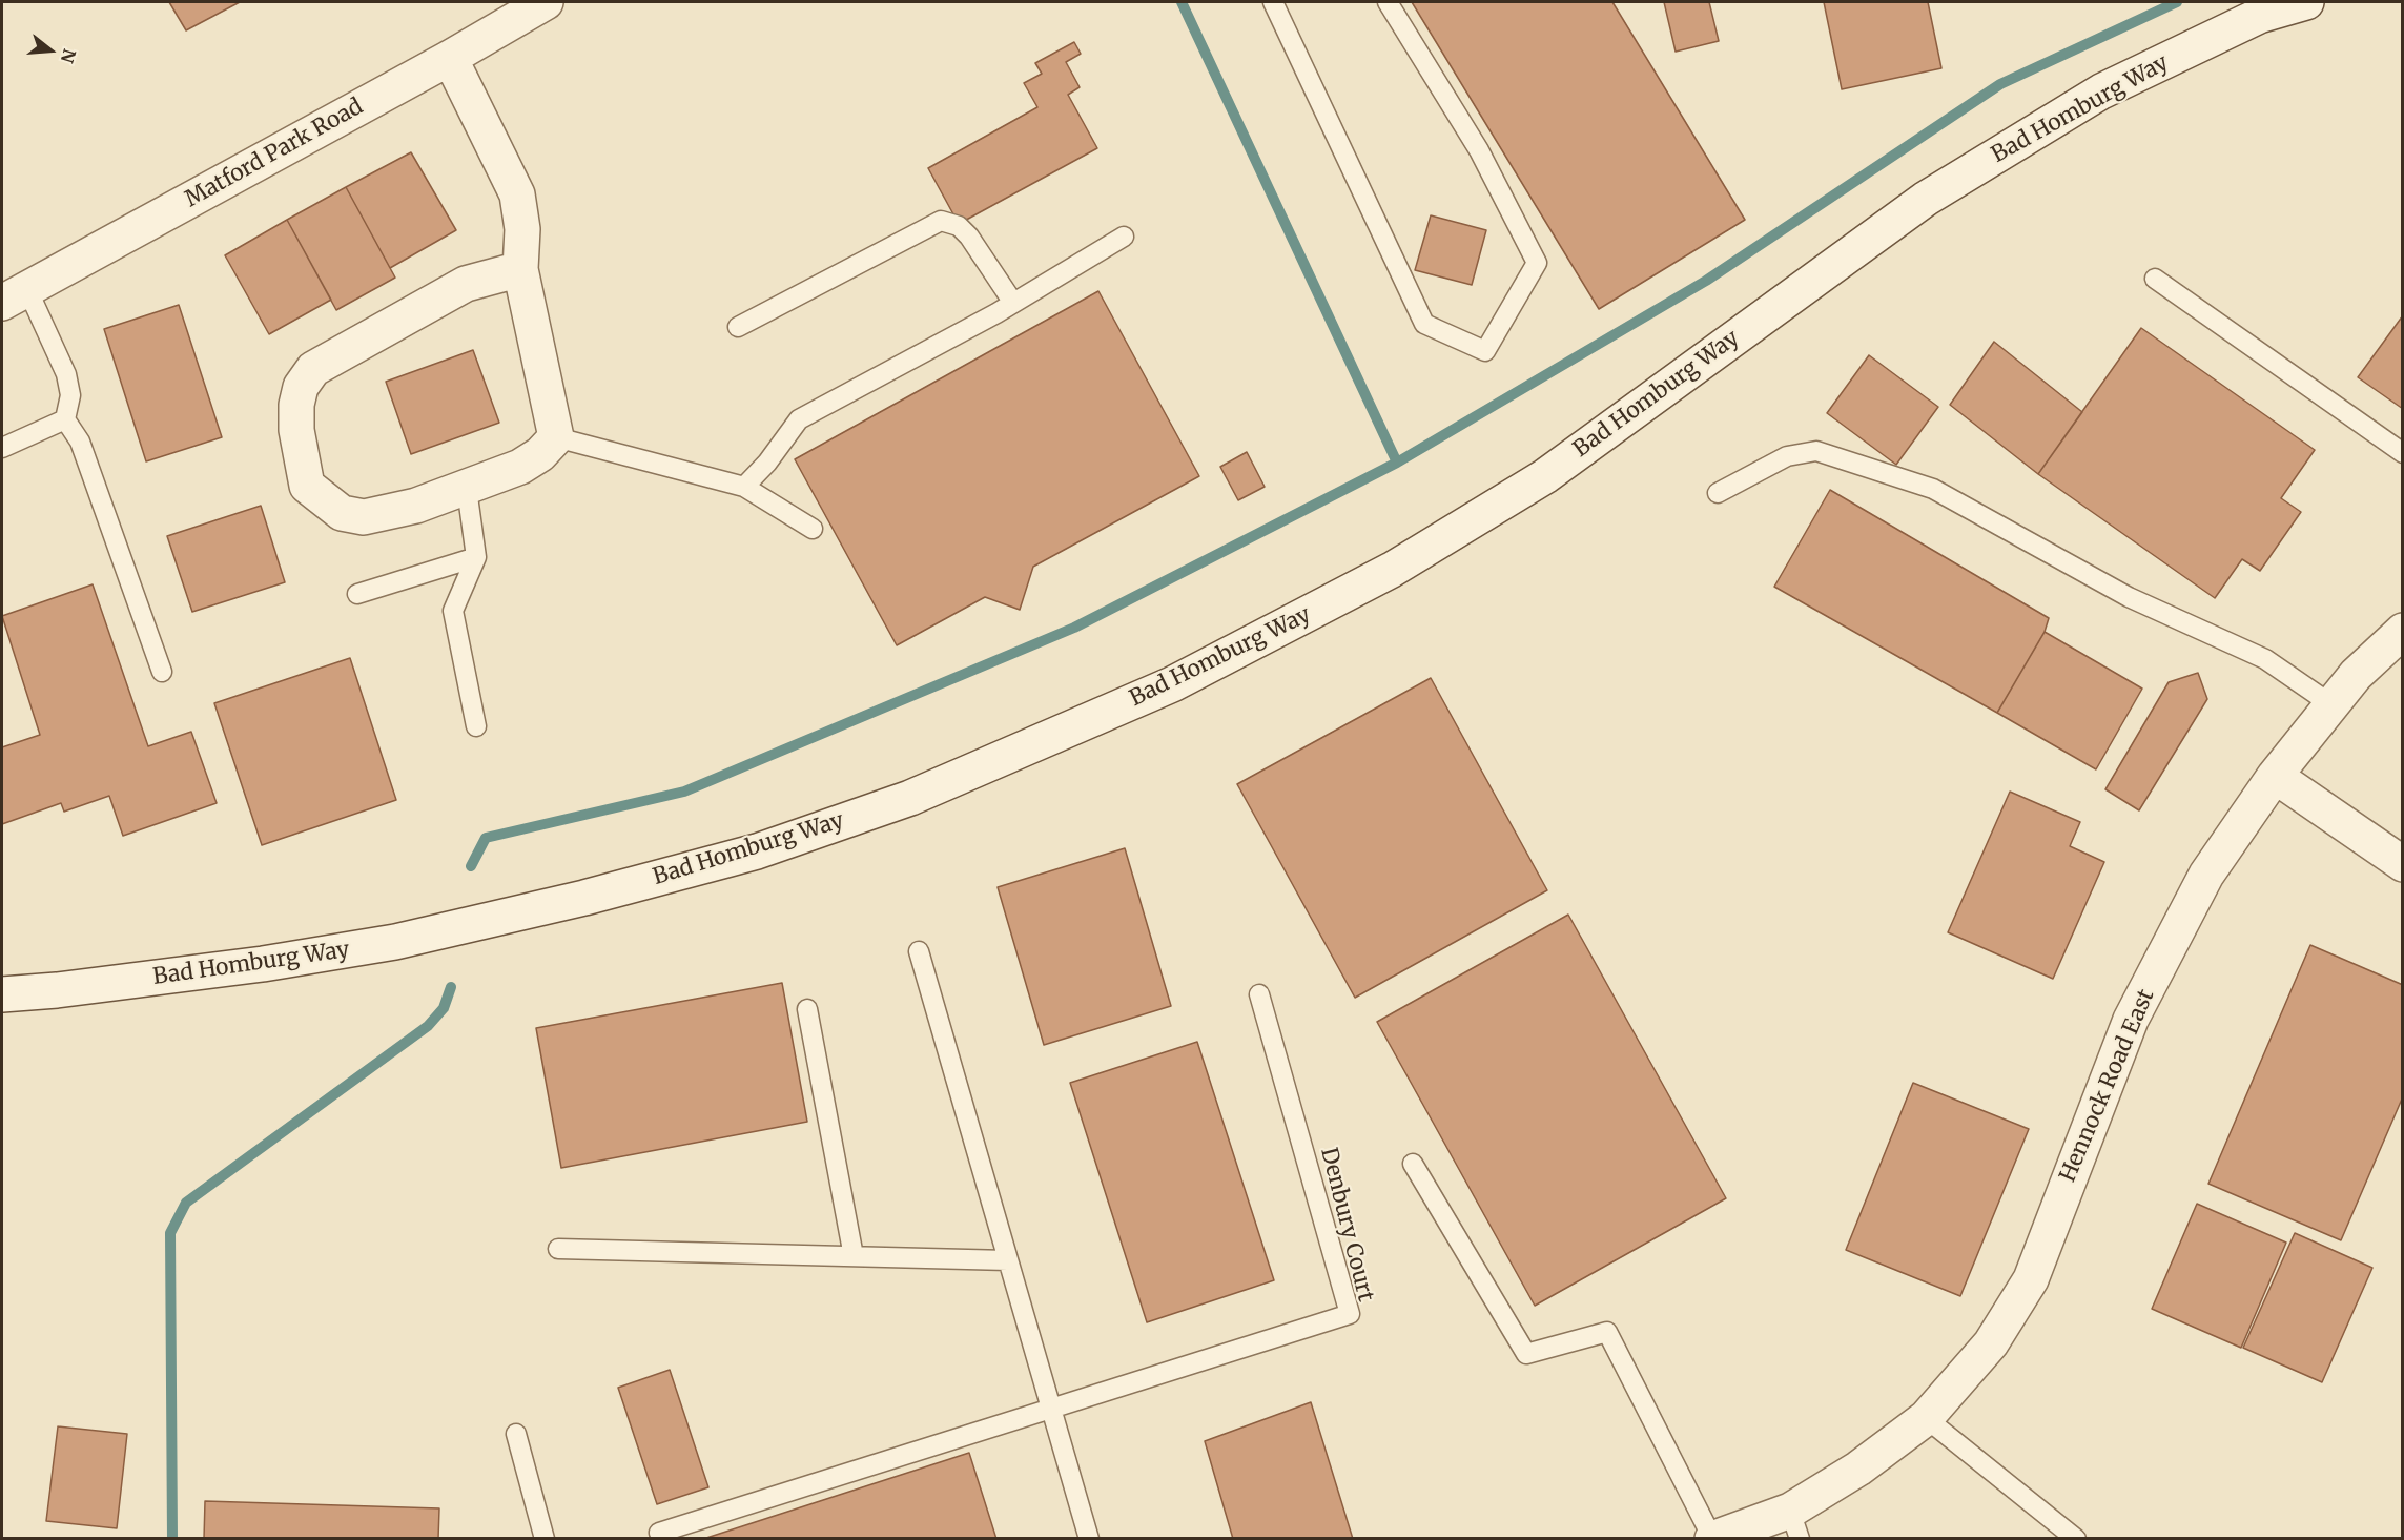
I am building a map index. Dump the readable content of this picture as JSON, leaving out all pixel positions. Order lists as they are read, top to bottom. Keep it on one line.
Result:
{"streets":{"street":["Bad Homburg Way","Matford Park Road","Hennock Road East"],"lane":["Denbury Court"]},"north":"right"}
